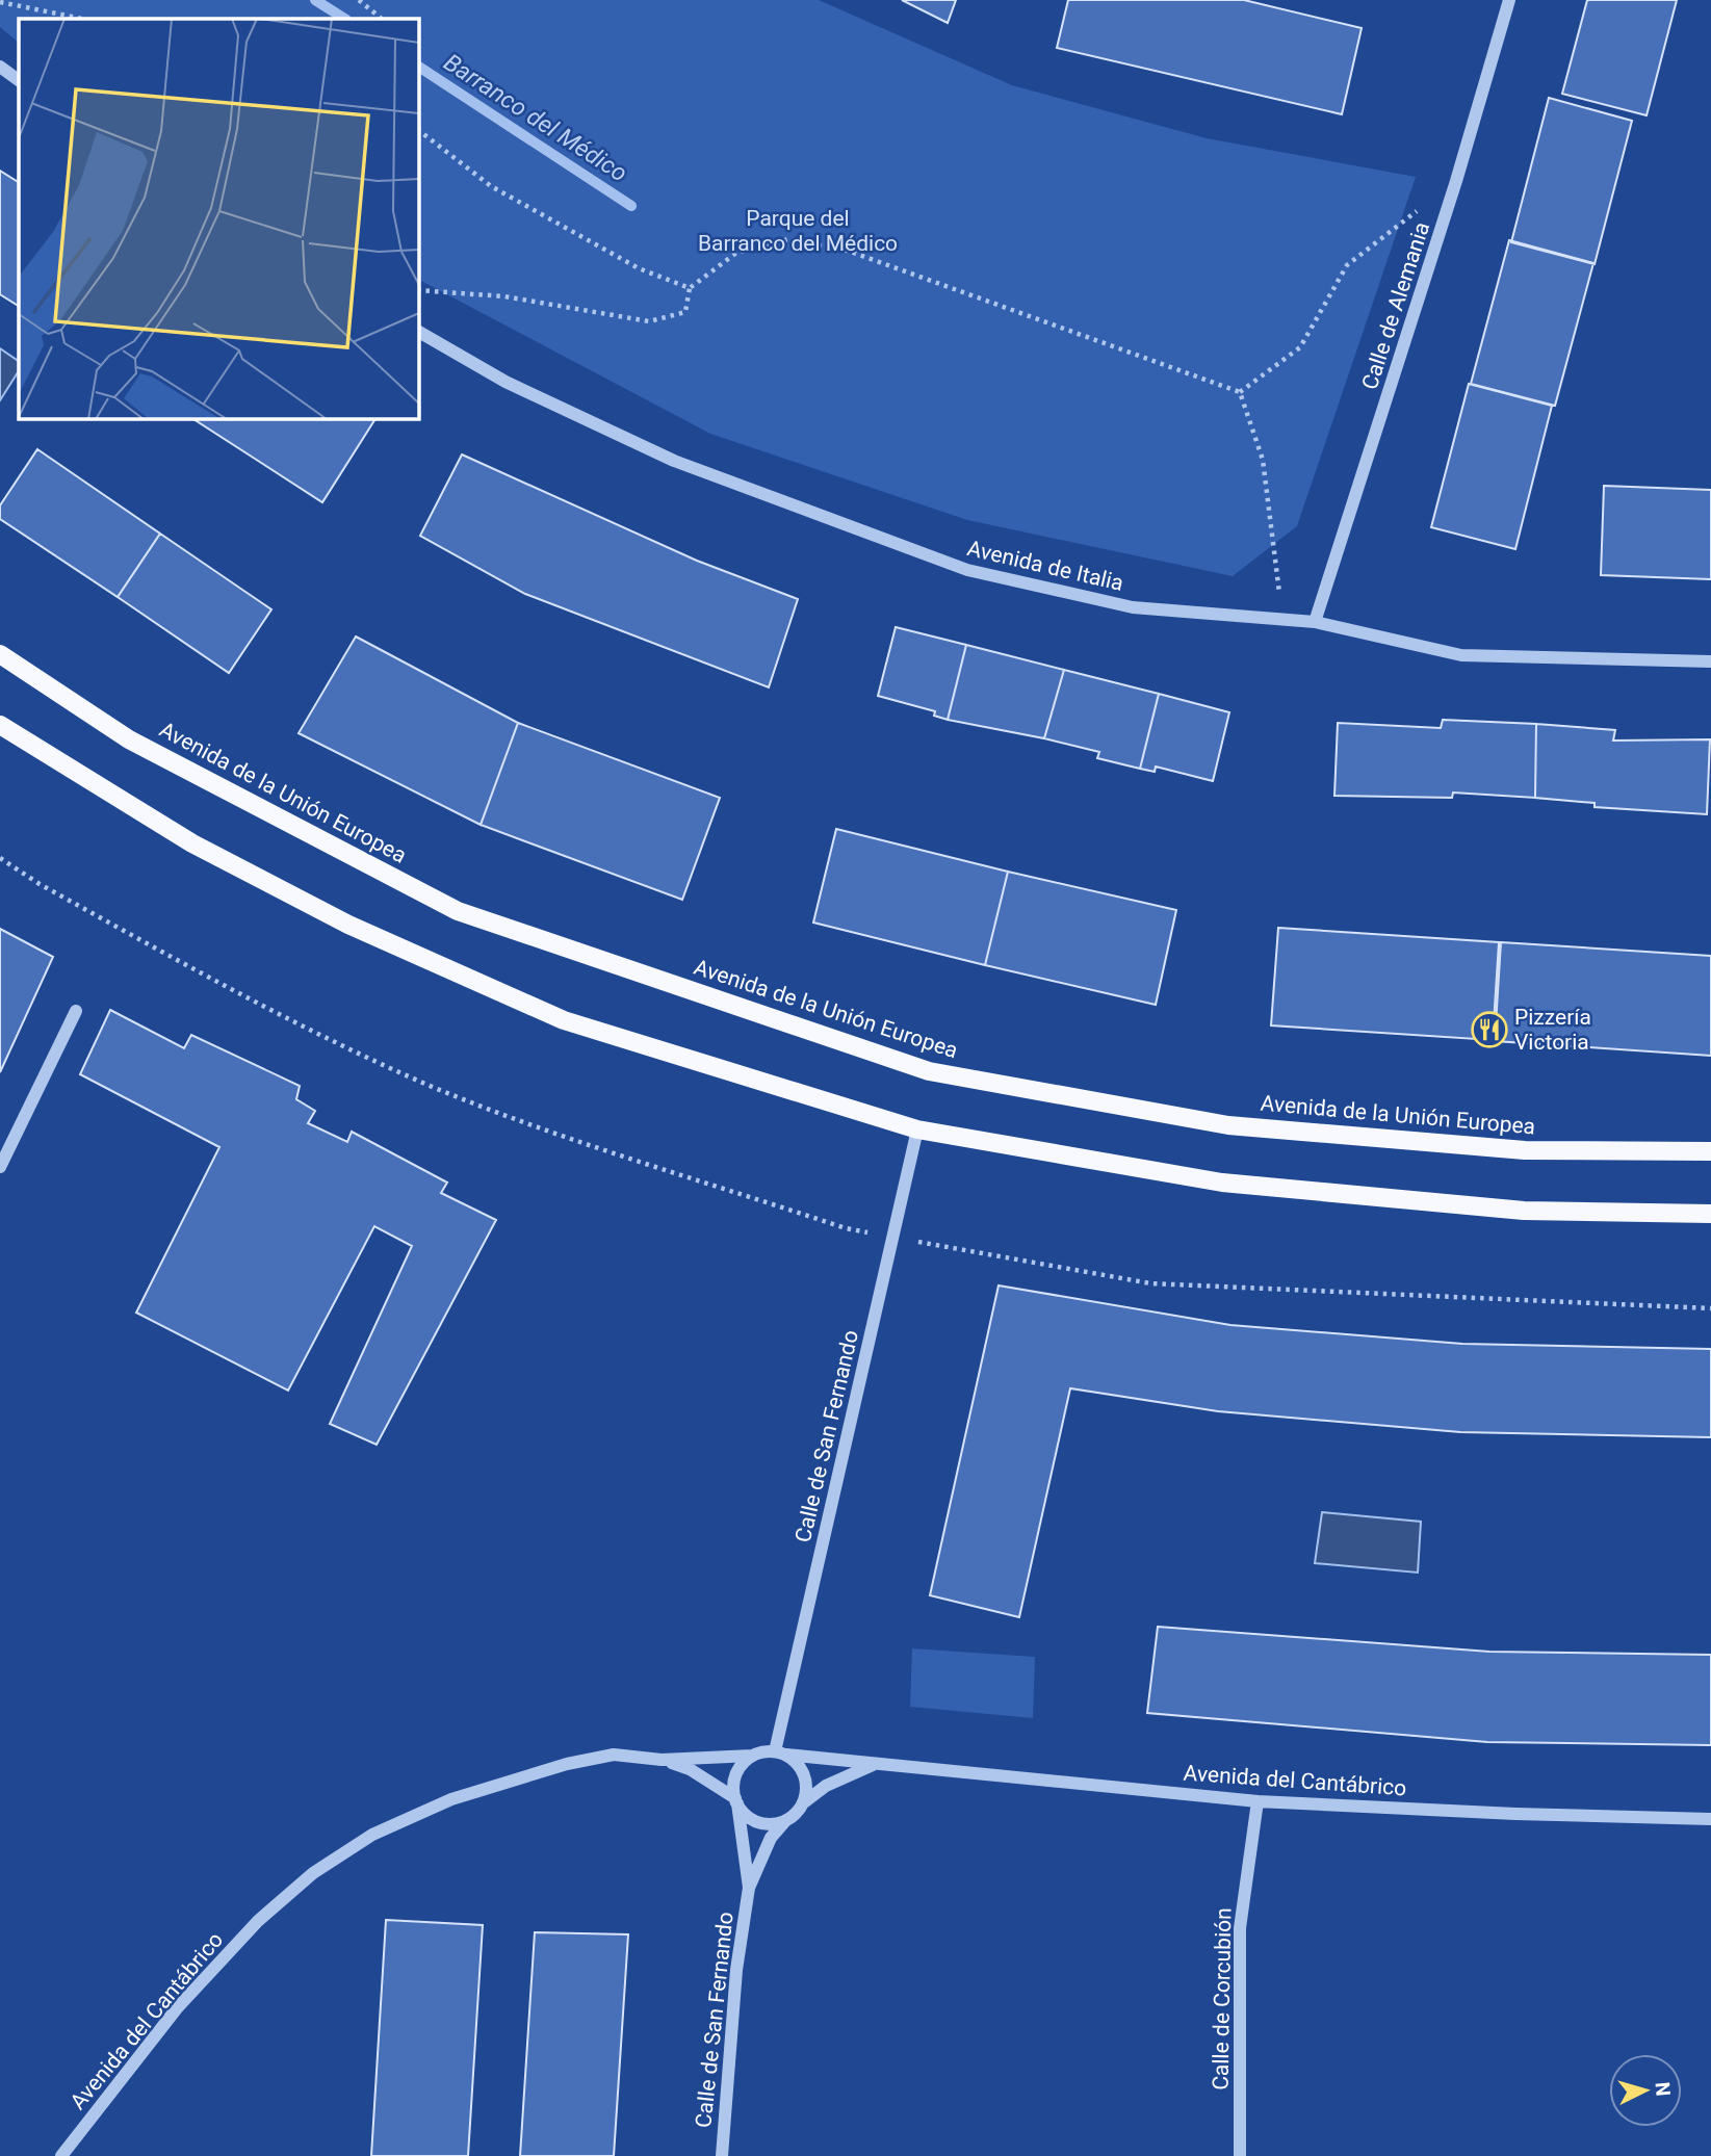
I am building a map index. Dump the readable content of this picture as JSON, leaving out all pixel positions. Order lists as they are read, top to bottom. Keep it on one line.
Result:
{"streets":{"main road":["Avenida de la Unión Europea"],"street":["Calle de Alemania","Avenida de Italia","Calle de San Fernando","Avenida del Cantábrico","Calle de Corcubión"]},"crossings":[["Calle de Alemania","Avenida de Italia"],["Calle de San Fernando","Avenida del Cantábrico"],["Avenida del Cantábrico","Calle de Corcubión"]],"water":["Barranco del Médico"],"parks":["Parque del Barranco del Médico"],"places":{"restaurant":["Pizzería Victoria"]},"north":"right"}
